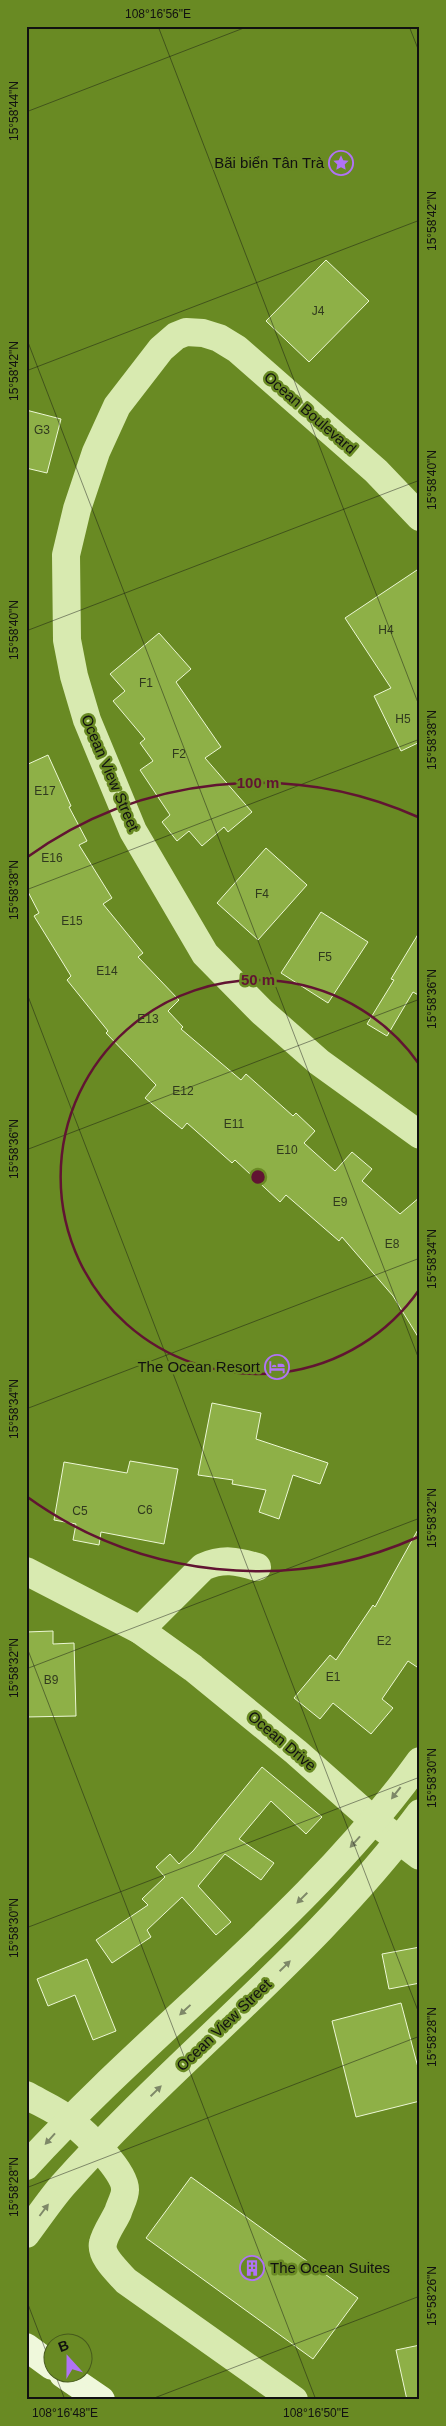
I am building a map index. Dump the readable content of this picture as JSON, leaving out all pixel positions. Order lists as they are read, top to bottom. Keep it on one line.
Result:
{"streets":{"street":["Ocean Boulevard","Ocean View Street","Ocean Drive"]},"crossings":[["Ocean Boulevard","Ocean View Street"],["Ocean View Street","Ocean Drive"]],"places":{"place":["Bãi biển Tân Trà"],"hotel":["The Ocean Resort"],"building":["The Ocean Suites"]},"house_numbers":["J4","G3","H4","F1","H5","F2","E17","E16","F4","E15","F5","E14","E13","E12","E11","E10","E9","E8","C6","C5","E2","E1","B9"],"north":"top","coordinates":["108°16'56\"E","15°58'44\"N","15°58'42\"N","15°58'40\"N","15°58'38\"N","15°58'36\"N","15°58'34\"N","15°58'32\"N","15°58'30\"N","15°58'28\"N","15°58'26\"N","108°16'48\"E","108°16'50\"E"],"rings":["100 m","50 m"]}
